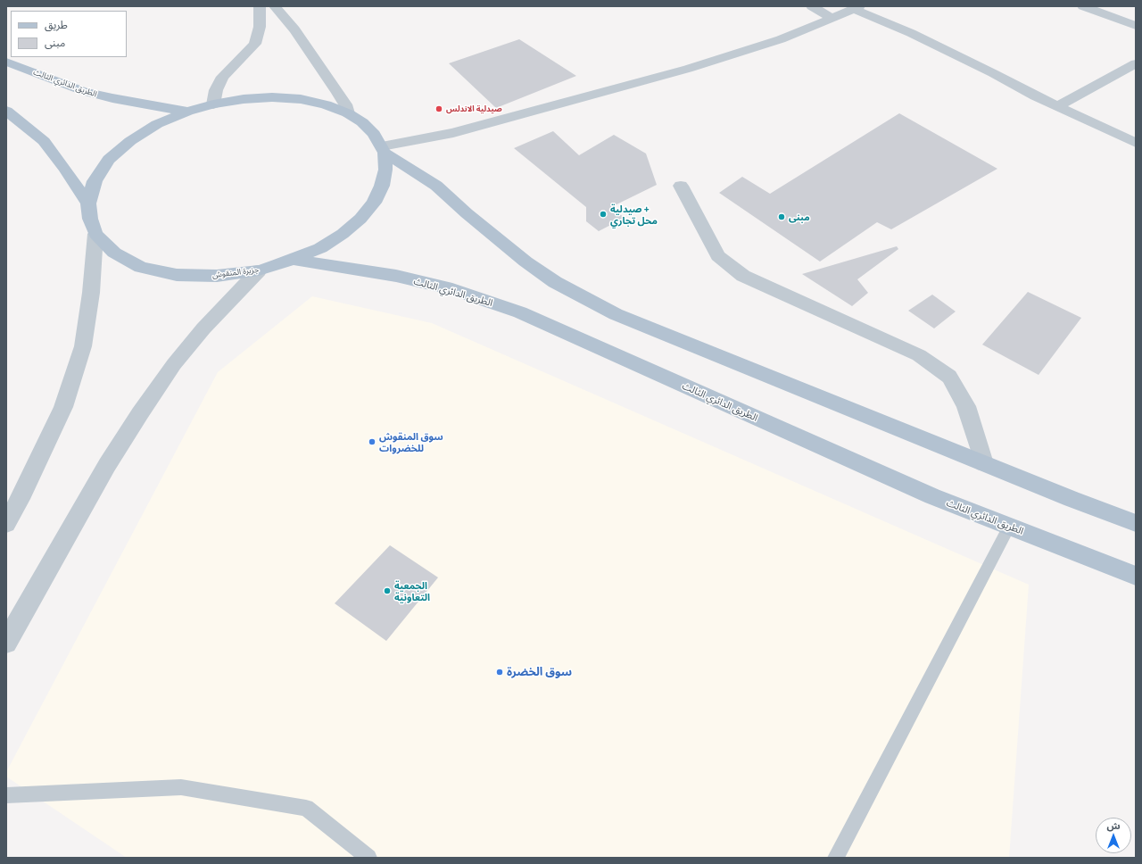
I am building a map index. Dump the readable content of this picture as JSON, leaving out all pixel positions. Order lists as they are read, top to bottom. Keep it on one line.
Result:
{"streets":{"main road":["الطريق الدائري الثالث","جزيرة المنقوش"]},"crossings":[["الطريق الدائري الثالث","جزيرة المنقوش"]],"places":["صيدلية الاندلس","صيدلية + محل تجاري","مبنى","سوق المنقوش للخضروات","الجمعية التعاونية","سوق الخضرة"],"legend":["طريق","مبنى"],"north":"top"}
